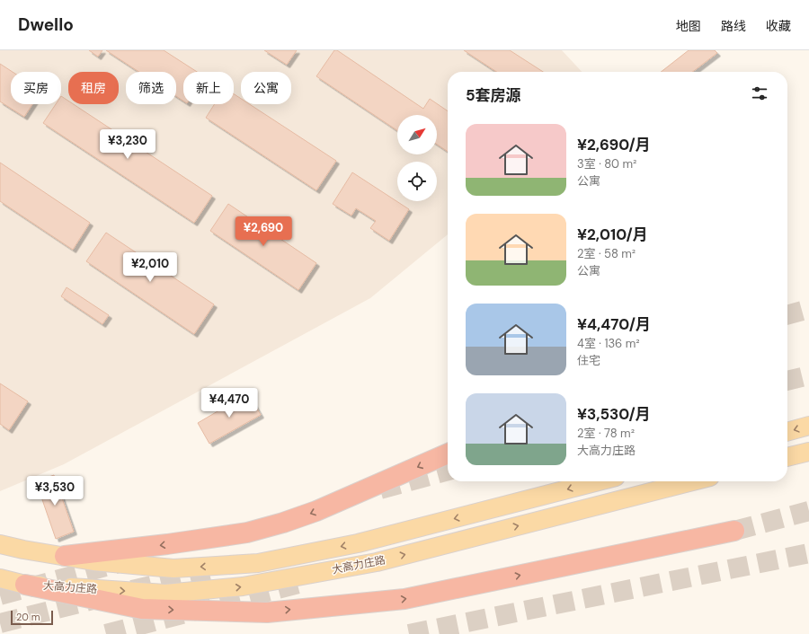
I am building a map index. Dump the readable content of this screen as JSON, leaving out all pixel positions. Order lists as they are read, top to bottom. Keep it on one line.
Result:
{"streets":{"main road":["大高力庄路"]},"scale_bar":"20 m","north":"top right","page":{"header":"Dwello","nav":["地图","路线","收藏"],"chip":["买房","租房","筛选","新上","公寓"],"heading":"5套房源","list":[{"name":"¥2,690/月","note":"3室 · 80 m² · 公寓"},{"name":"¥2,010/月","note":"2室 · 58 m² · 公寓"},{"name":"¥4,470/月","note":"4室 · 136 m² · 住宅"},{"name":"¥3,530/月","note":"2室 · 78 m² · 大高力庄路"}],"price":["¥3,230","¥2,690","¥2,010","¥4,470","¥3,530"],"scale":"20 m"}}
